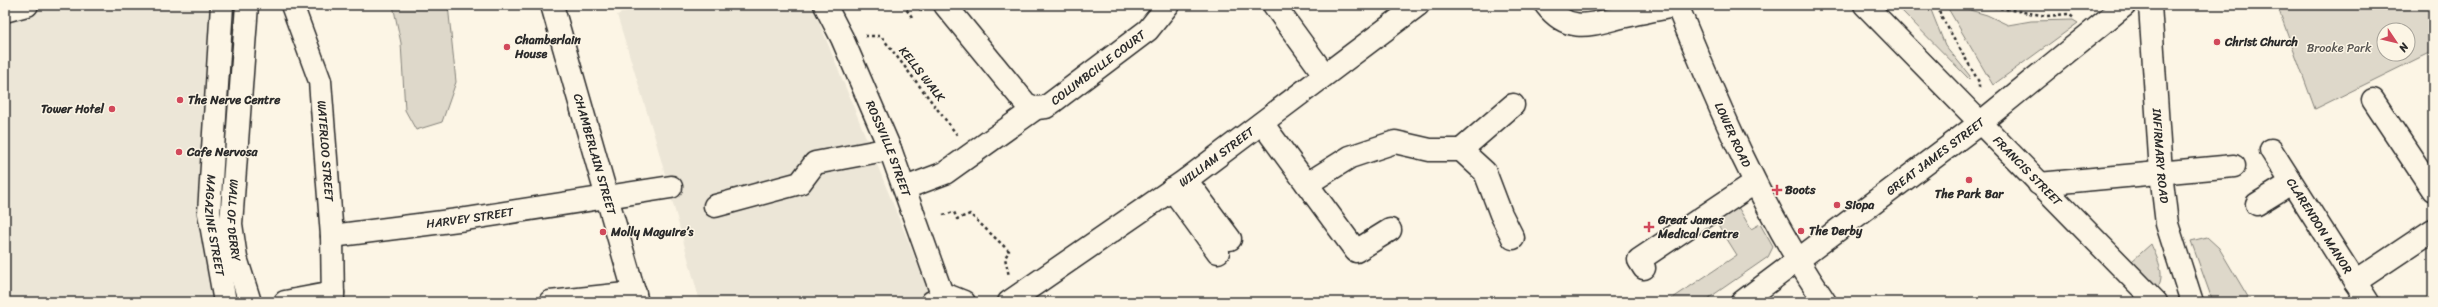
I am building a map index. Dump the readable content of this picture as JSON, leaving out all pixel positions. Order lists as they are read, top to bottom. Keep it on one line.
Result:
{"streets":{"street":["COLUMBCILLE COURT","LOWER ROAD","ROSSVILLE STREET","WATERLOO STREET","CHAMBERLAIN STREET","INFIRMARY ROAD","GREAT JAMES STREET","WILLIAM STREET","FRANCIS STREET","HARVEY STREET","WALL OF DERRY","MAGAZINE STREET","CLARENDON MANOR"],"path":["KELLS WALK"]},"crossings":[["KELLS WALK","ROSSVILLE STREET"],["LOWER ROAD","GREAT JAMES STREET"],["WATERLOO STREET","HARVEY STREET"],["CHAMBERLAIN STREET","HARVEY STREET"],["GREAT JAMES STREET","FRANCIS STREET"]],"parks":["Brooke Park"],"places":{"other":["Christ Church","Chamberlain House","The Nerve Centre","Tower Hotel","Cafe Nervosa","The Park Bar","Siopa","The Derby","Molly Maguire’s"],"health":["Boots","Great James Medical Centre"]},"north":"bottom right"}
